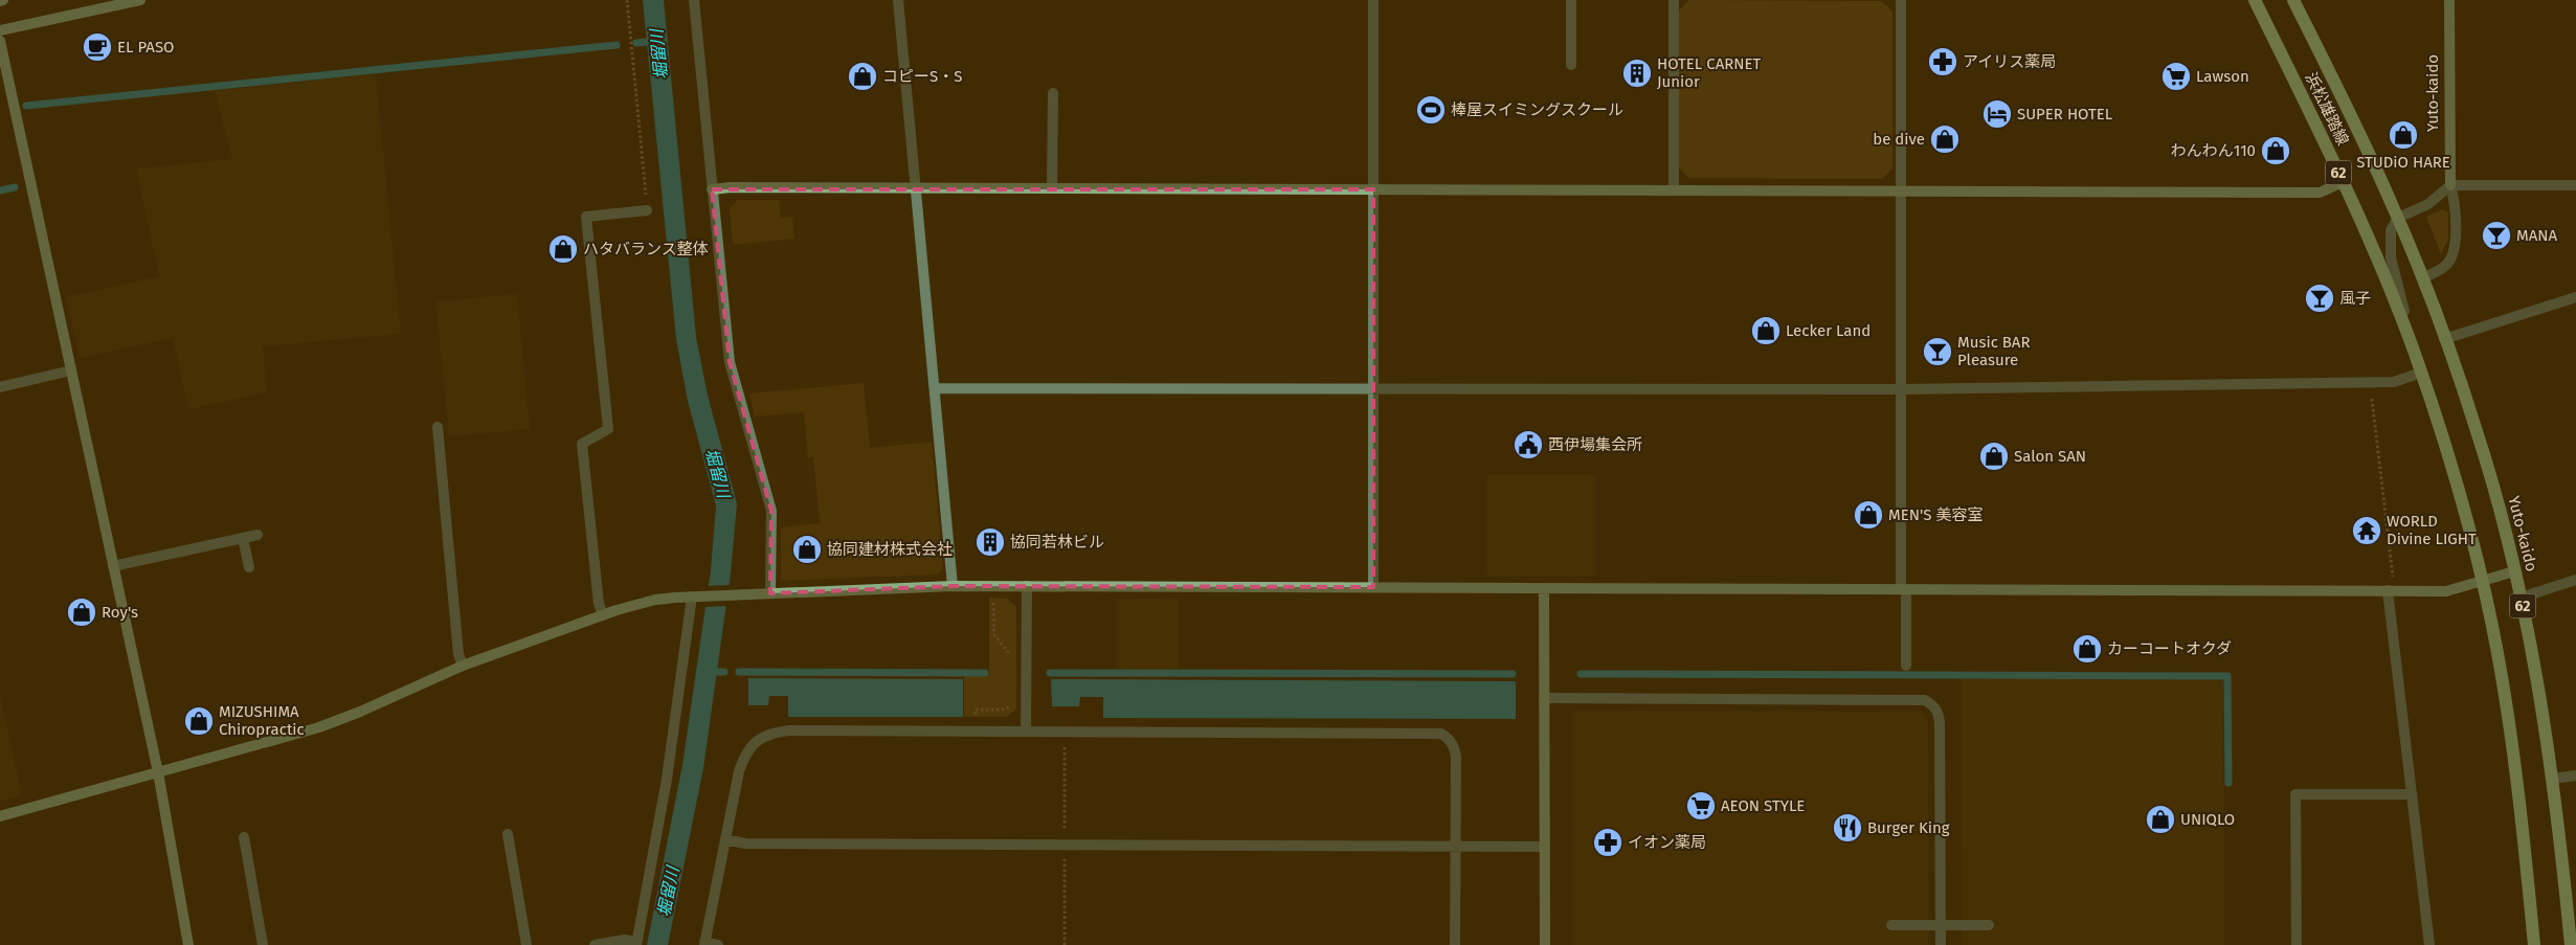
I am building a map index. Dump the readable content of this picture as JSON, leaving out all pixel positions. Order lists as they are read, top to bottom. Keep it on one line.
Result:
{"streets":{"main road":["Yuto-kaido","浜松雄踏線","62"]},"crossings":[["Yuto-kaido","浜松雄踏線"],["浜松雄踏線","62"]],"water":["堀留川"],"places":{"cafe":["EL PASO"],"pharmacy":["アイリス薬局","イオン薬局"],"building":["HOTEL CARNET Junior","協同若林ビル"],"shop":["コピーS・S","STUDiO HARE","be dive","わんわん110","ハタバランス整体","Lecker Land","Salon SAN","MEN'S 美容室","協同建材株式会社","Roy's","カーコートオクダ","MIZUSHIMA Chiropractic","UNIQLO"],"supermarket":["Lawson","AEON STYLE"],"sports":["棒屋スイミングスクール"],"hotel":["SUPER HOTEL"],"bar":["MANA","風子","Music BAR Pleasure"],"public building":["西伊場集会所"],"temple":["WORLD Divine LIGHT"],"restaurant":["Burger King"]}}
